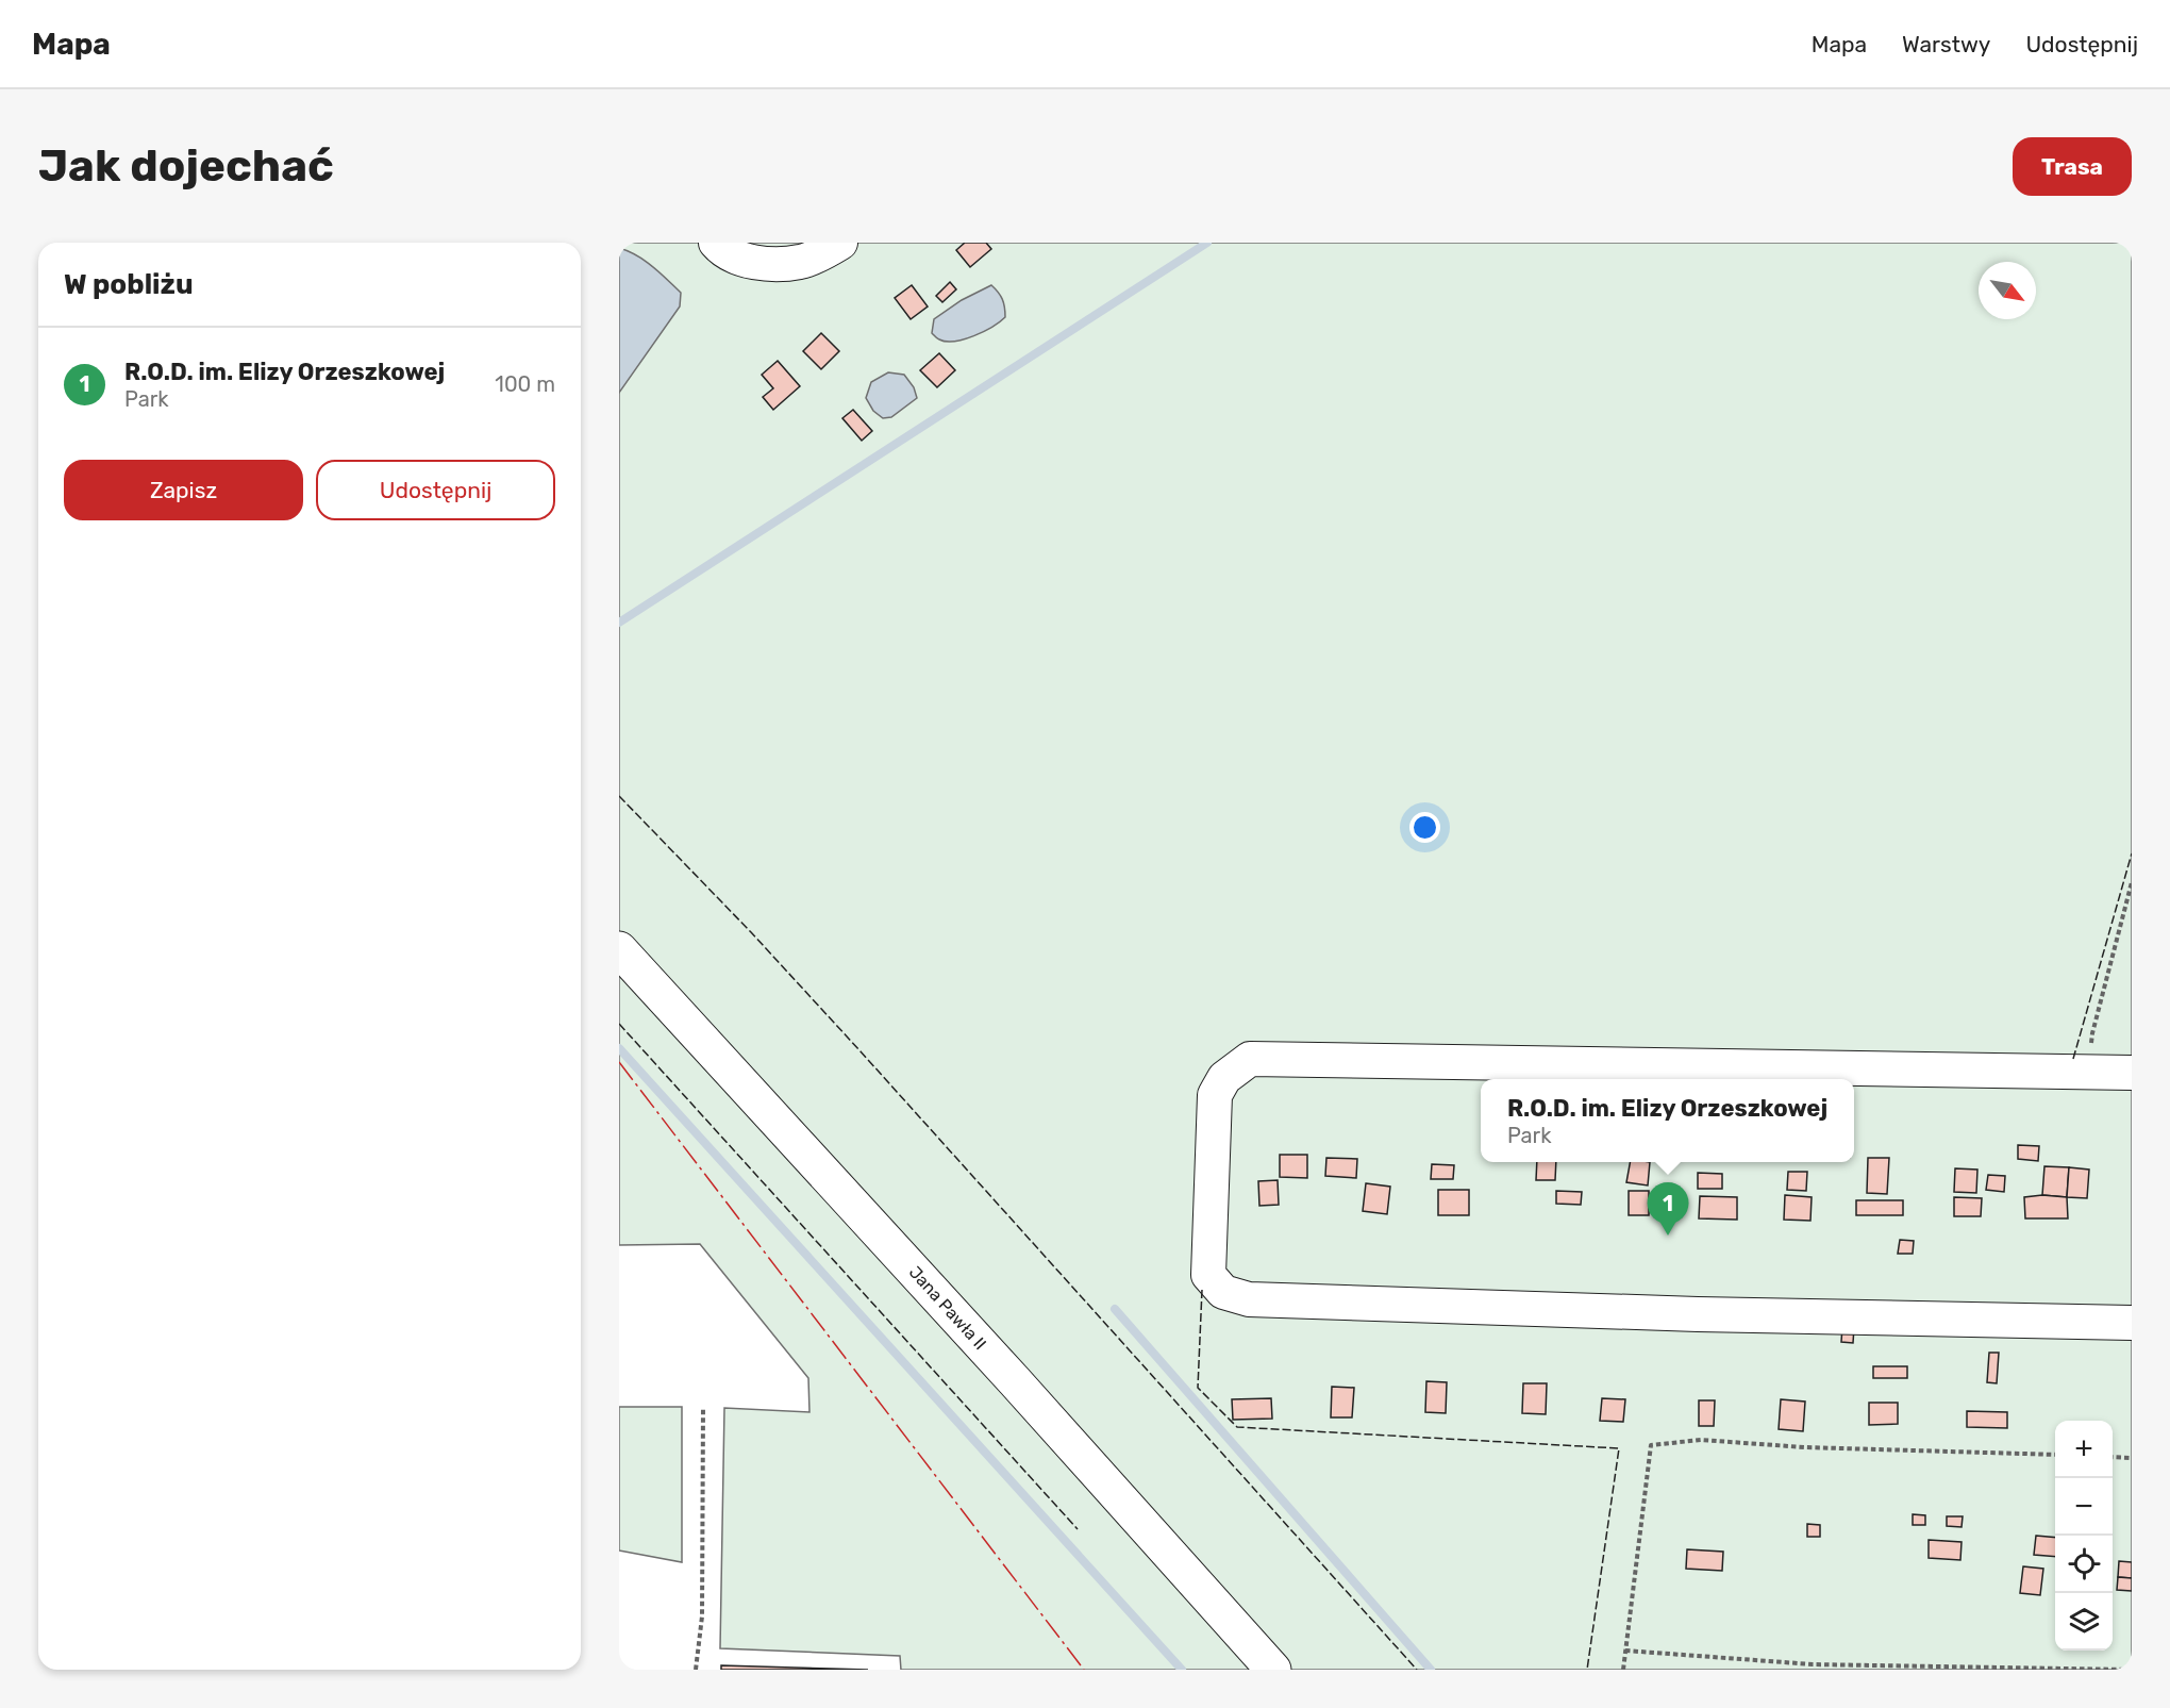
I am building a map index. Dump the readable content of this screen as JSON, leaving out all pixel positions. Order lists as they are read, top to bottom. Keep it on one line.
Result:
{"streets":{"main road":["Jana Pawła II"]},"north":"bottom right","page":{"header":"Mapa","nav":["Mapa","Warstwy","Udostępnij"],"buttons":["Trasa",["Zapisz","Udostępnij"]],"title":"Jak dojechać","heading":"W pobliżu","list":[{"mark":"1","name":"R.O.D. im. Elizy Orzeszkowej","note":"Park","value":"100 m"}],"popup":["R.O.D. im. Elizy Orzeszkowej","Park"],"pins":"1","map_buttons":["+","−"]}}
